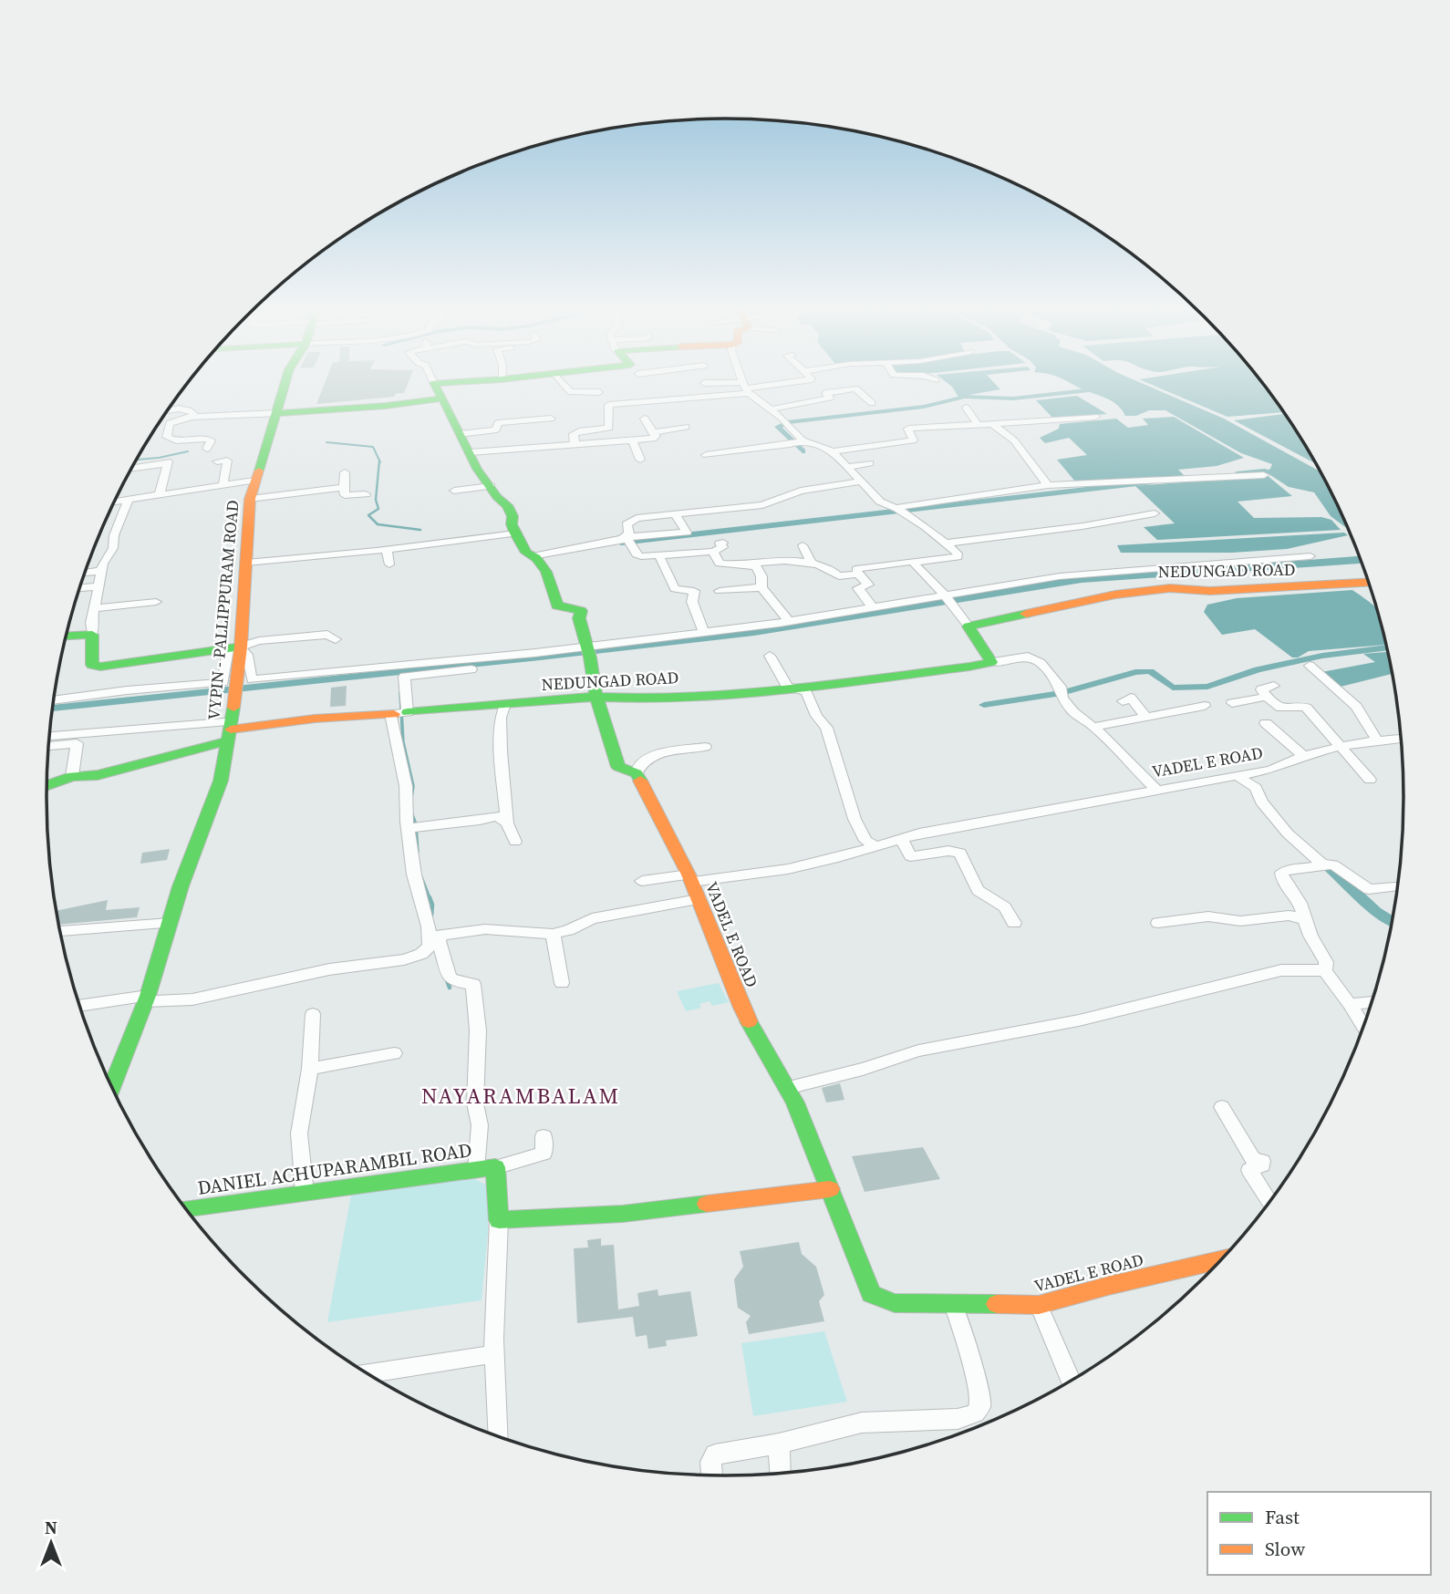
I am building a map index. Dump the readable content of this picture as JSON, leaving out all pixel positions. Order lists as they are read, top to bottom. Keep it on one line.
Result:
{"streets":{"street":["NEDUNGAD ROAD","VYPIN - PALLIPPURAM ROAD","VADEL E ROAD","DANIEL ACHUPARAMBIL ROAD"]},"crossings":[["NEDUNGAD ROAD","VYPIN - PALLIPPURAM ROAD"],["NEDUNGAD ROAD","VADEL E ROAD"]],"districts":["NAYARAMBALAM"],"legend":["Fast","Slow"],"north":"top"}
